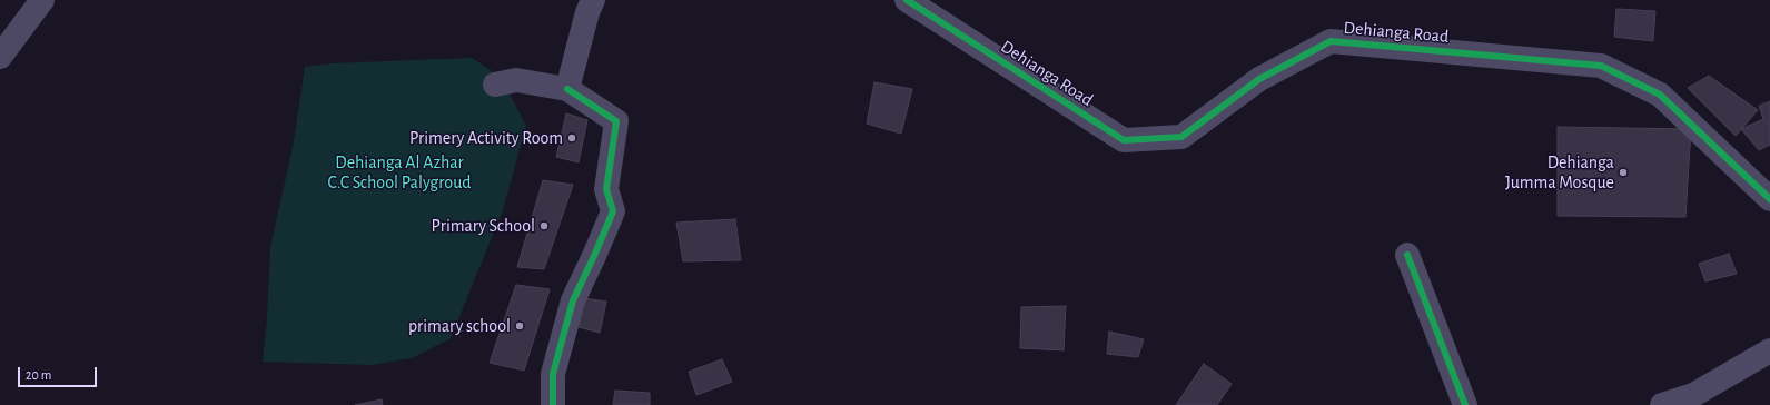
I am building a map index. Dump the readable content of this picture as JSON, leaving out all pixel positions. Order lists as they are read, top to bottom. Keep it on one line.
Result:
{"streets":{"street":["Dehianga Road"]},"parks":["Dehianga Al Azhar C.C School Palygroud"],"places":["Primery Activity Room","Dehianga Jumma Mosque","Primary School","primary school"],"scale_bar":"20 m"}
